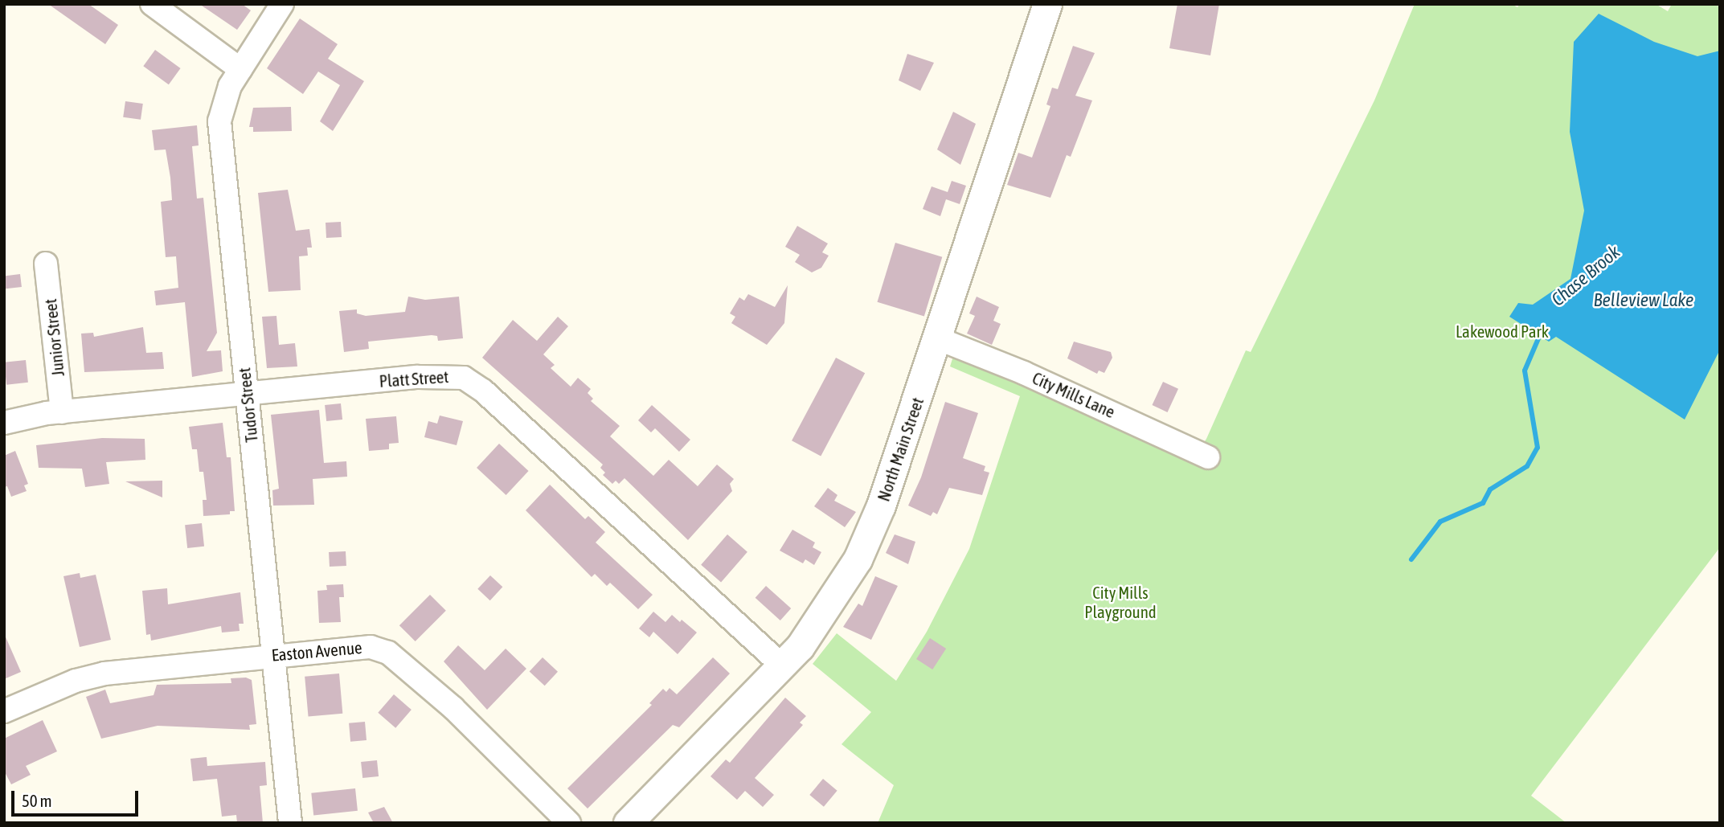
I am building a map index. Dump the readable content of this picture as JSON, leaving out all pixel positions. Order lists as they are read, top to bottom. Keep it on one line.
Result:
{"streets":{"main road":["North Main Street"],"street":["Junior Street","Platt Street","City Mills Lane","Tudor Street","Easton Avenue"]},"crossings":[["Junior Street","Platt Street"],["Platt Street","Tudor Street"],["Platt Street","North Main Street"],["City Mills Lane","North Main Street"],["Tudor Street","Easton Avenue"]],"water":["Chase Brook","Belleview Lake"],"parks":["Lakewood Park","City Mills Playground"],"scale_bar":"50 m"}
